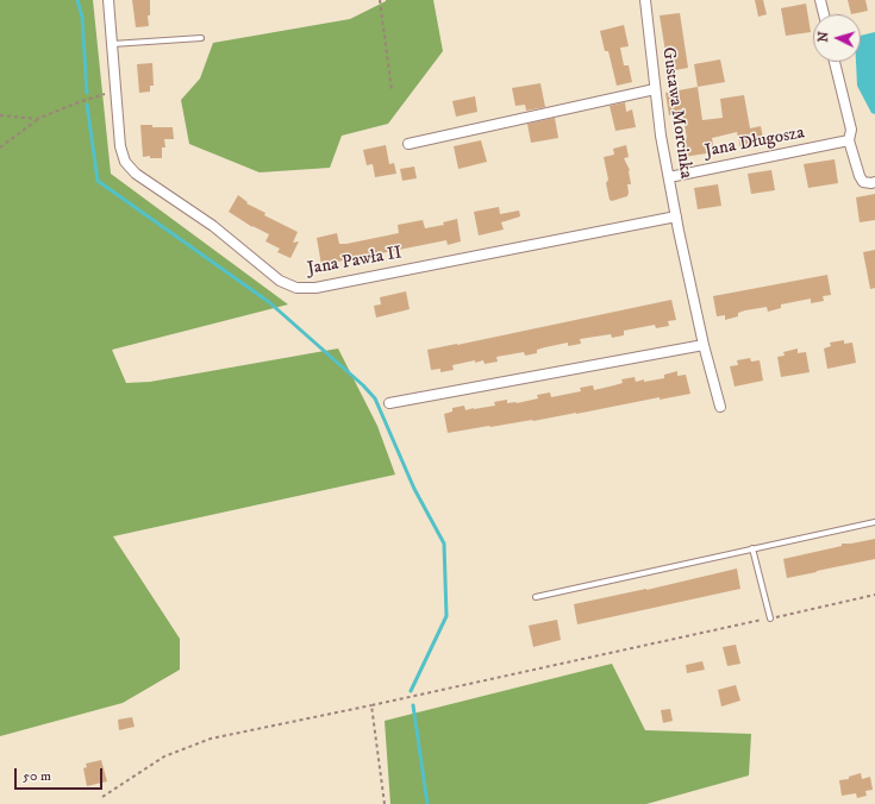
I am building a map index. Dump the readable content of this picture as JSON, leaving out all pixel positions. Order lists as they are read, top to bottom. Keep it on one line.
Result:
{"streets":{"street":["Gustawa Morcinka","Jana Długosza","Jana Pawła II"]},"crossings":[["Gustawa Morcinka","Jana Długosza"],["Gustawa Morcinka","Jana Pawła II"]],"scale_bar":"50 m","north":"left"}
